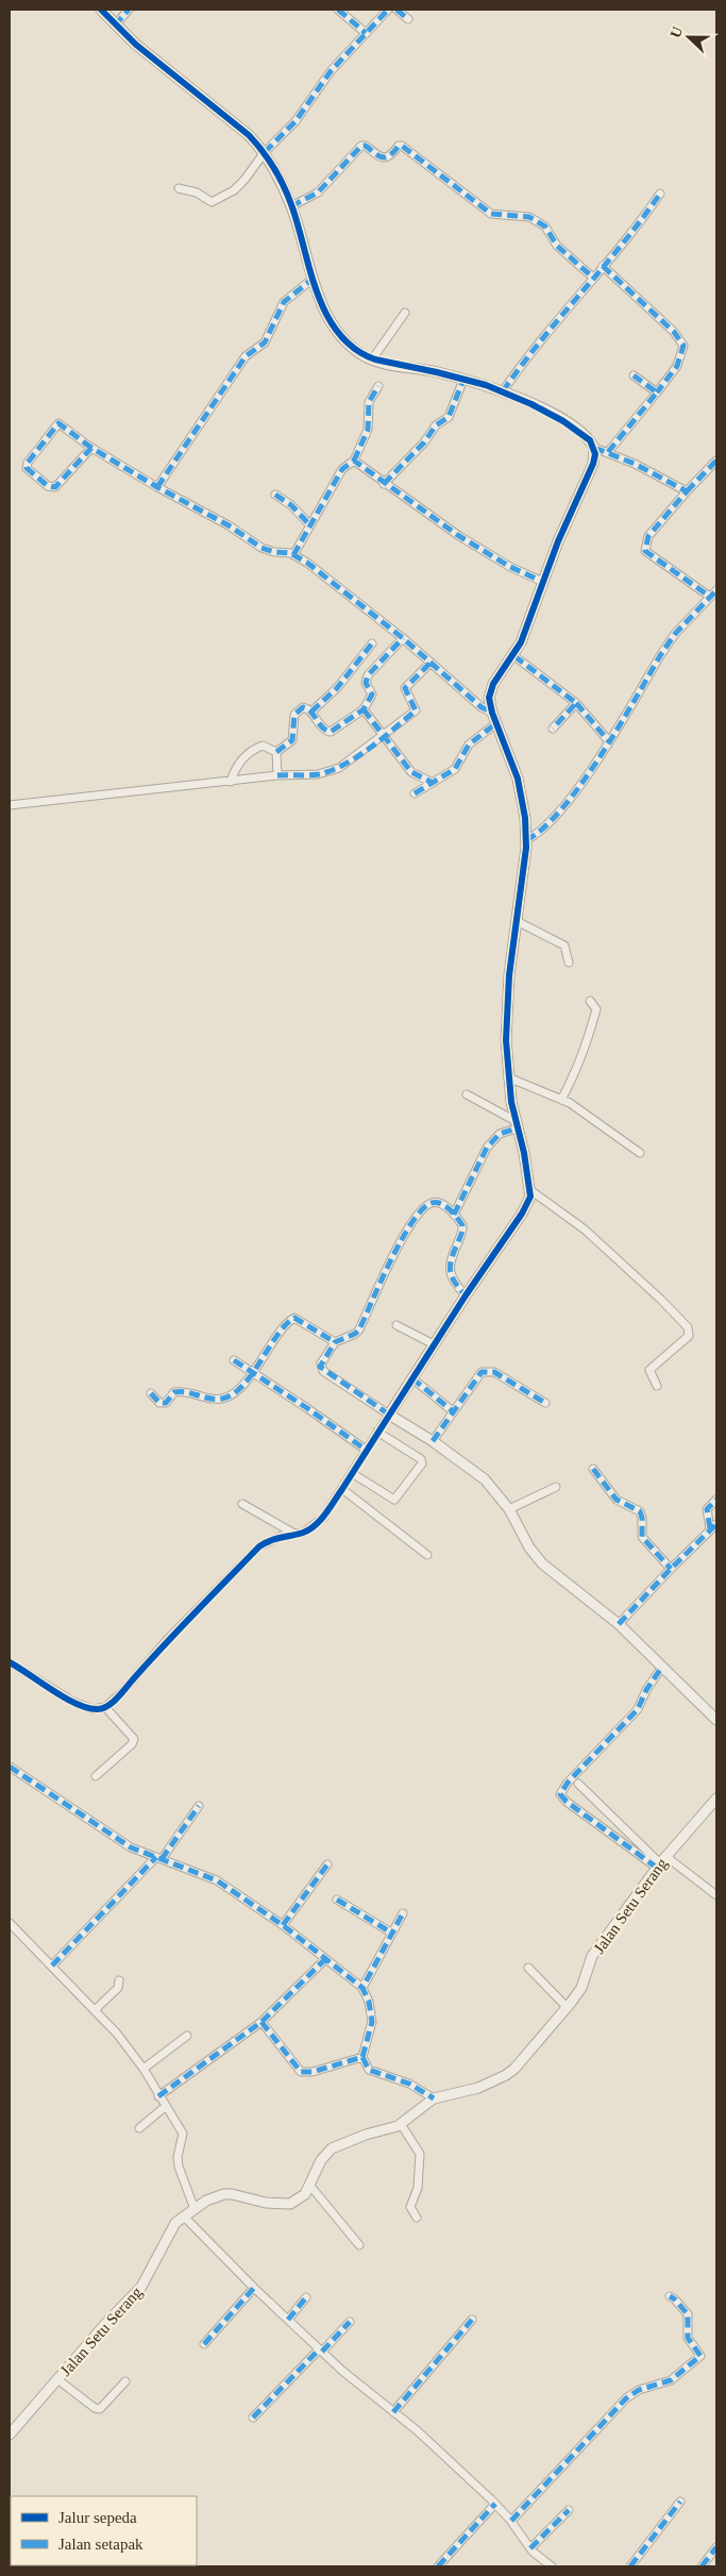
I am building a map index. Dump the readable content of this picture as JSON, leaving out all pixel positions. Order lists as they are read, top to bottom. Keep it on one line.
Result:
{"streets":{"street":["Jalan Setu Serang"]},"legend":["Jalur sepeda","Jalan setapak"],"north":"left"}
